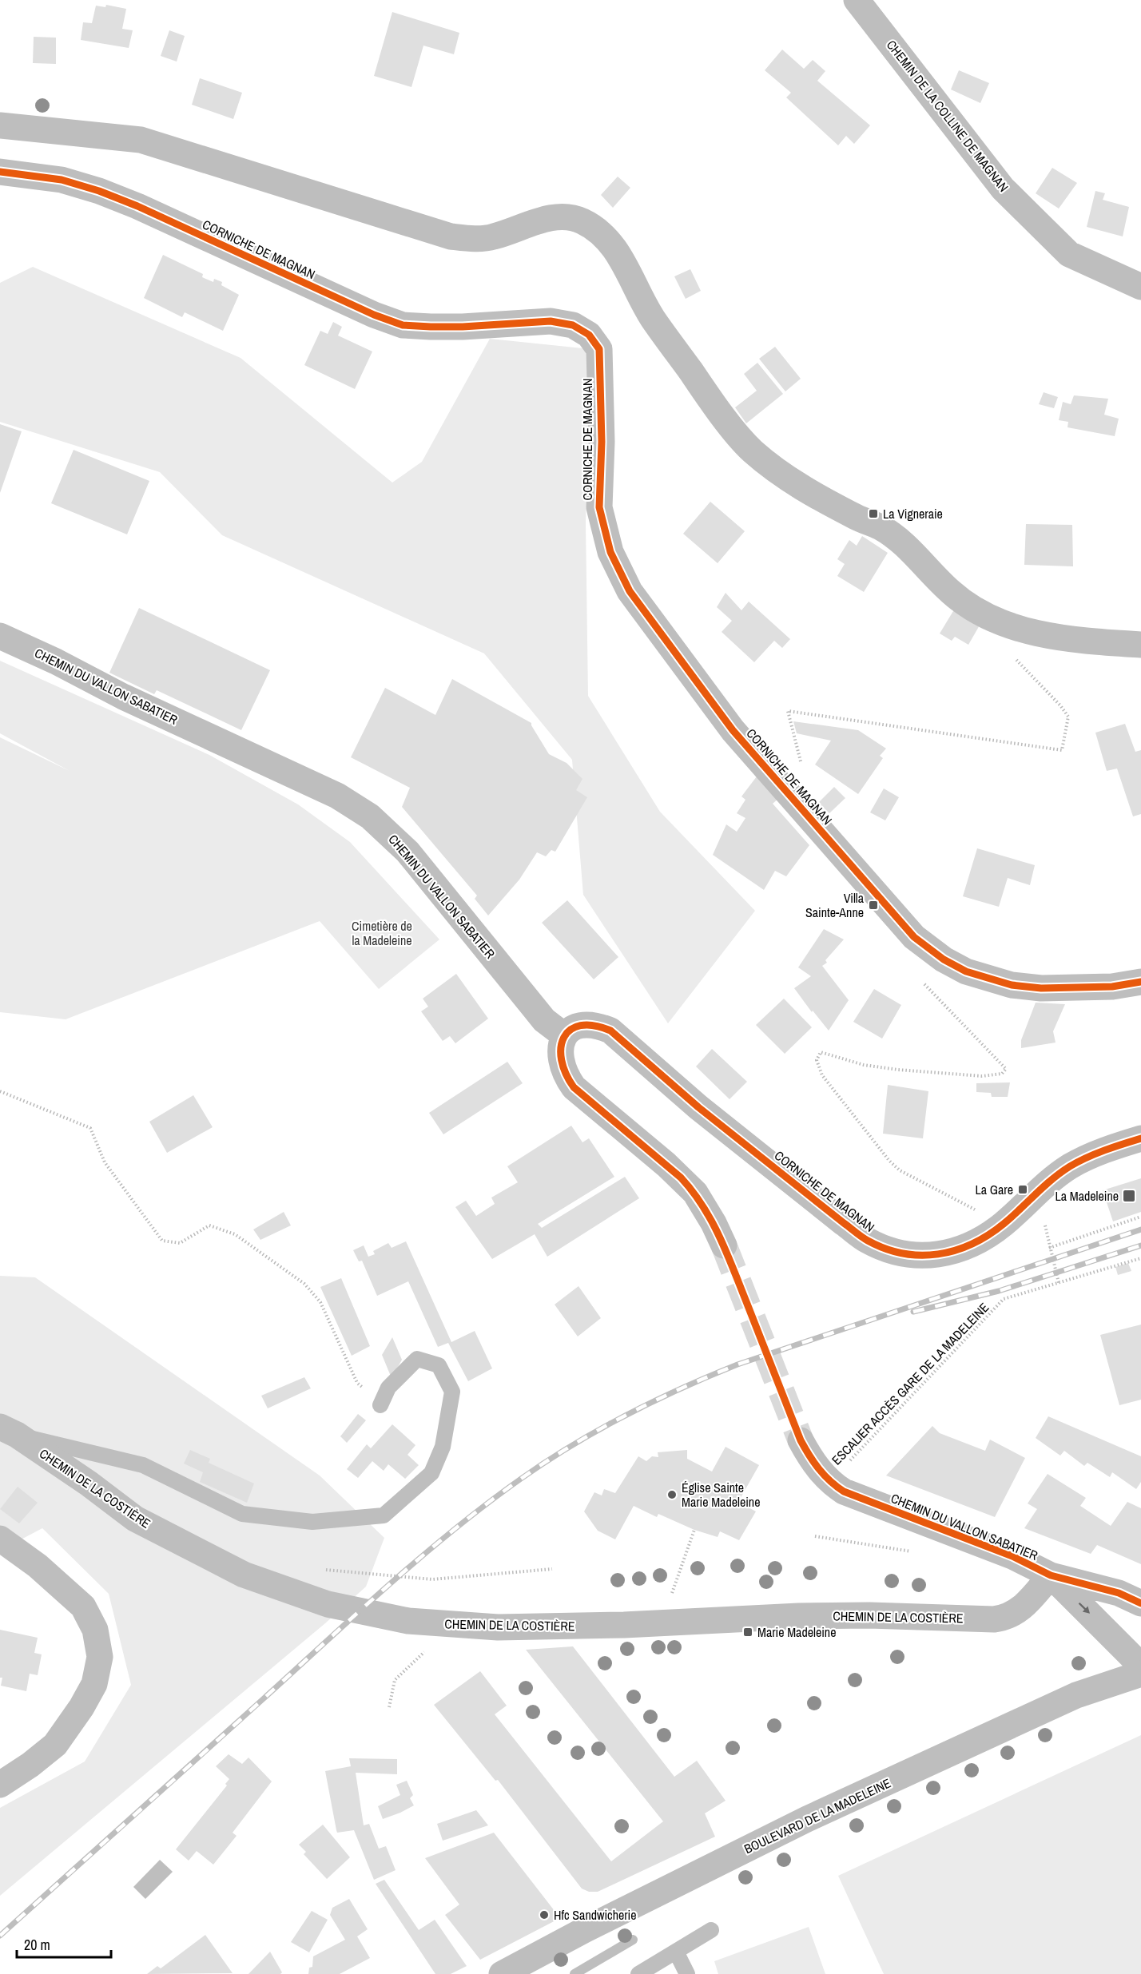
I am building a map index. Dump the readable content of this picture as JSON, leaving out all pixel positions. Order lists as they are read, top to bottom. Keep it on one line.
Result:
{"streets":{"street":["CHEMIN DE LA COLLINE DE MAGNAN","CORNICHE DE MAGNAN","CHEMIN DU VALLON SABATIER","CHEMIN DE LA COSTIÈRE","BOULEVARD DE LA MADELEINE"],"path":["ESCALIER ACCÈS GARE DE LA MADELEINE"]},"crossings":[["CORNICHE DE MAGNAN","CHEMIN DU VALLON SABATIER"],["CHEMIN DU VALLON SABATIER","ESCALIER ACCÈS GARE DE LA MADELEINE"],["CHEMIN DU VALLON SABATIER","CHEMIN DE LA COSTIÈRE"]],"parks":["Cimetière de la Madeleine"],"places":{"transit":["La Vigneraie","Villa Sainte-Anne","La Gare","La Madeleine","Marie Madeleine"],"other":["Église Sainte Marie Madeleine","Hfc Sandwicherie"]},"scale_bar":"20 m"}
